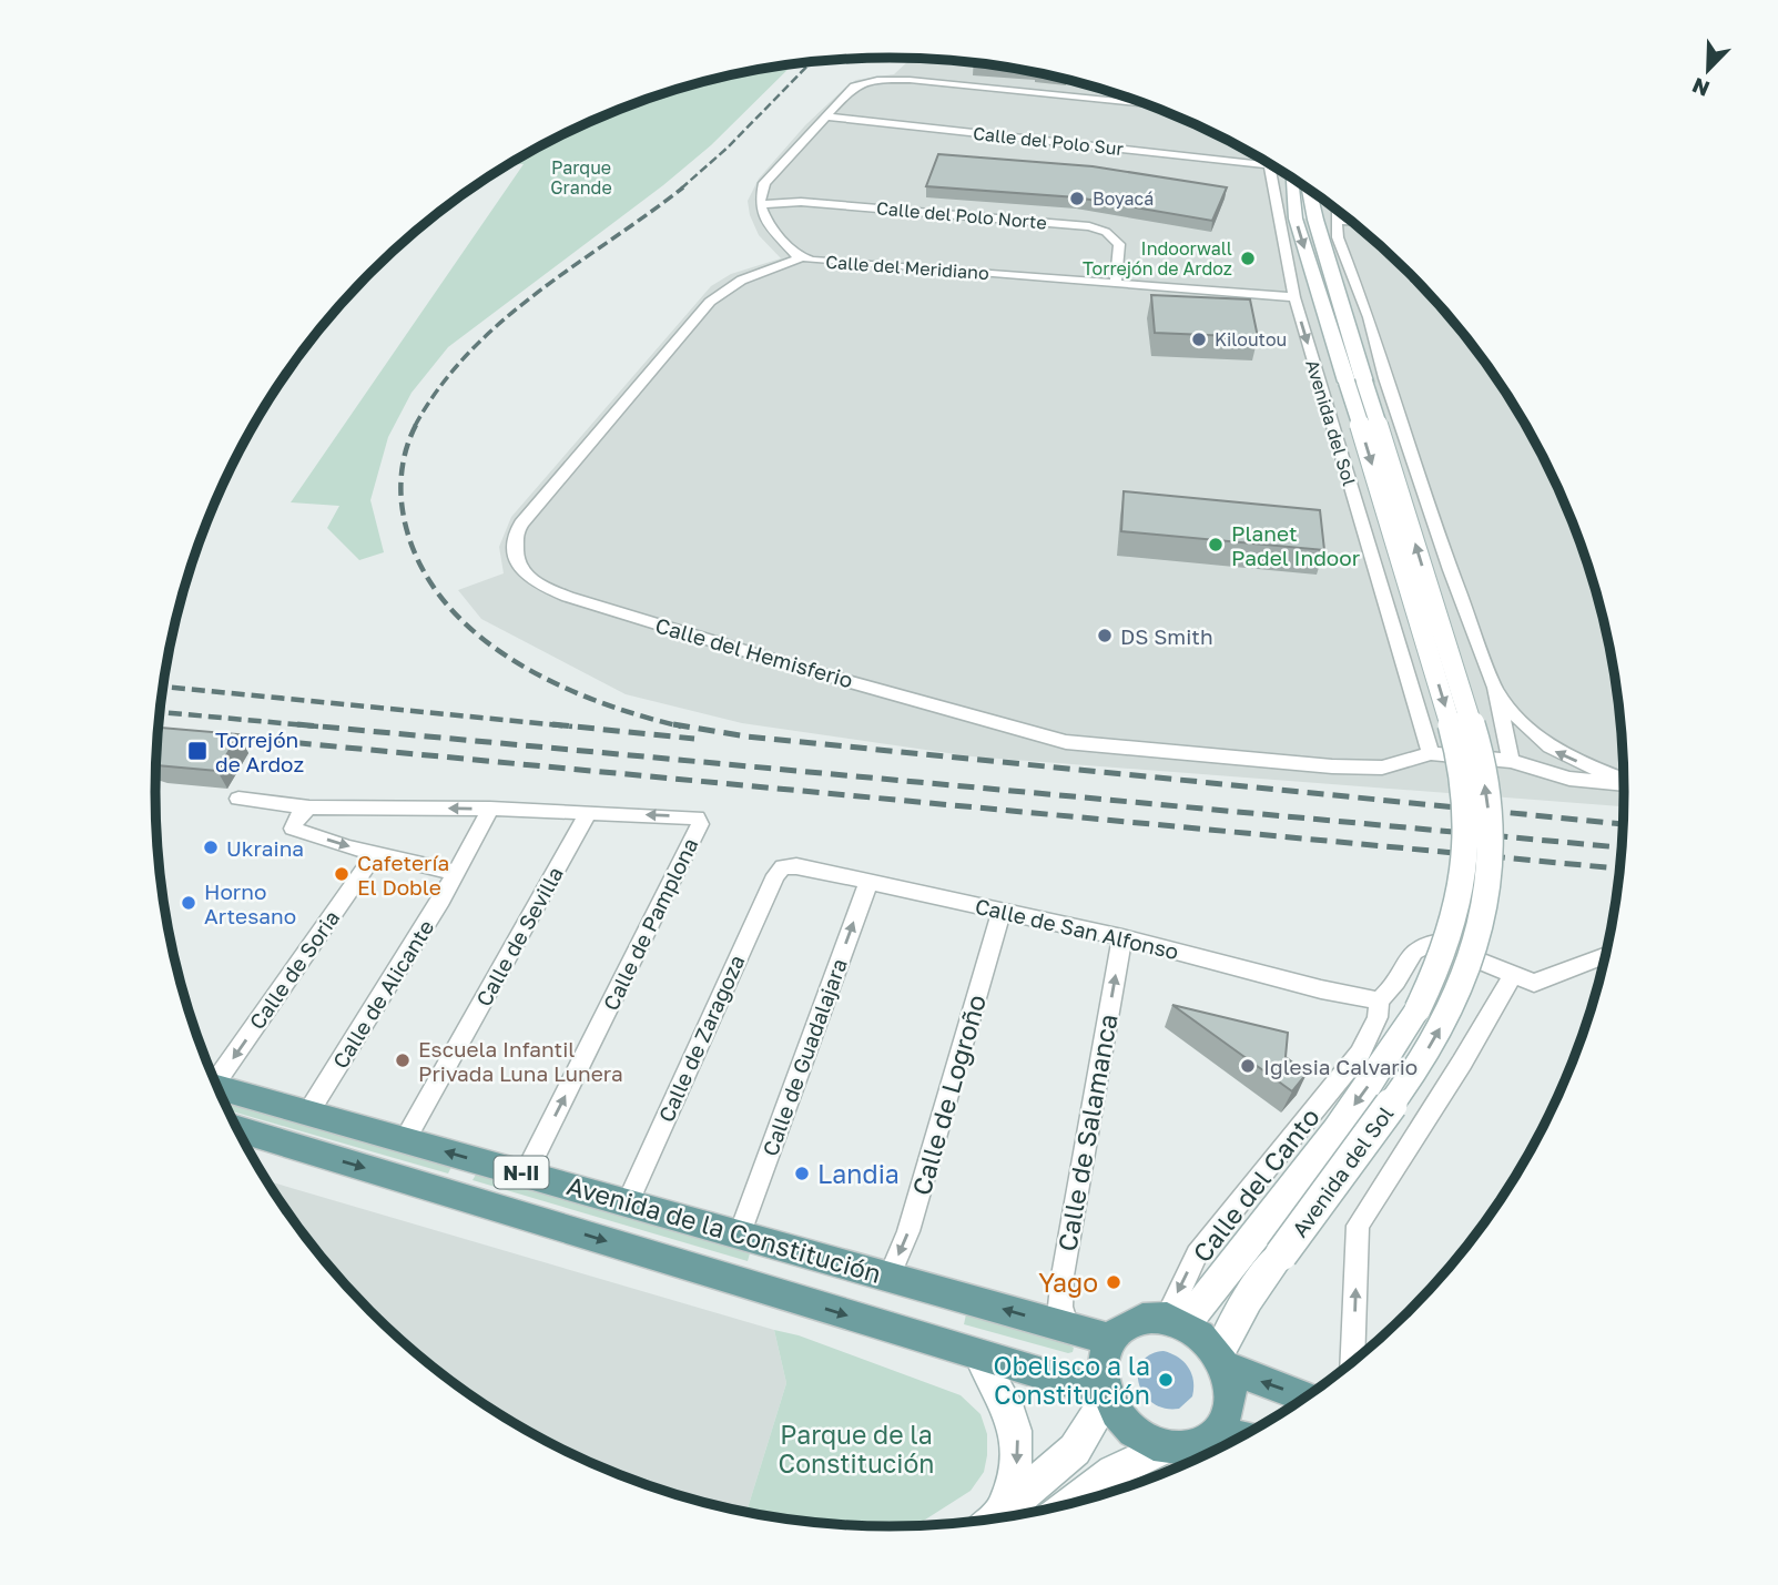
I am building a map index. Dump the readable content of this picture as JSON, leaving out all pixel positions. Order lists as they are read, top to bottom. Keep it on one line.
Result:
{"streets":{"main road":["Avenida del Sol","N-II","Avenida de la Constitución"],"street":["Calle del Polo Sur","Calle del Polo Norte","Calle del Meridiano","Calle del Hemisferio","Calle de Pamplona","Calle de San Alfonso","Calle de Sevilla","Calle de Soria","Calle de Alicante","Calle de Zaragoza","Calle de Guadalajara","Calle de Logroño","Calle de Salamanca","Calle del Canto"]},"crossings":[["Calle del Polo Norte","Calle del Meridiano"],["Calle del Meridiano","Avenida del Sol"],["Calle del Meridiano","Calle del Hemisferio"],["Avenida del Sol","Calle del Hemisferio"],["Avenida del Sol","Calle del Canto"],["Avenida del Sol","Avenida de la Constitución"],["Calle de Pamplona","Calle de Sevilla"],["Calle de Pamplona","Calle de Alicante"],["Calle de Pamplona","Avenida de la Constitución"],["Calle de San Alfonso","Calle de Zaragoza"],["Calle de San Alfonso","Calle de Guadalajara"],["Calle de San Alfonso","Calle de Logroño"],["Calle de San Alfonso","Calle de Salamanca"],["Calle de San Alfonso","Calle del Canto"],["Calle de Sevilla","Avenida de la Constitución"],["Calle de Alicante","Avenida de la Constitución"],["Calle de Zaragoza","Avenida de la Constitución"],["Calle de Guadalajara","Avenida de la Constitución"],["Calle de Logroño","Avenida de la Constitución"],["Calle de Salamanca","Avenida de la Constitución"],["Calle del Canto","Avenida de la Constitución"]],"one_way":["Calle de Soria","Calle de Guadalajara","Calle de Logroño","Calle de Salamanca"],"parks":["Parque Grande","Parque de la Constitución"],"places":{"other":["Boyacá","Indoorwall Torrejón de Ardoz","Kiloutou","Planet Padel Indoor","DS Smith","Ukraina","Cafetería El Doble","Horno Artesano","Escuela Infantil Privada Luna Lunera","Iglesia Calvario","Landia","Yago","Obelisco a la Constitución"],"transit":["Torrejón de Ardoz"]},"north":"bottom left"}
